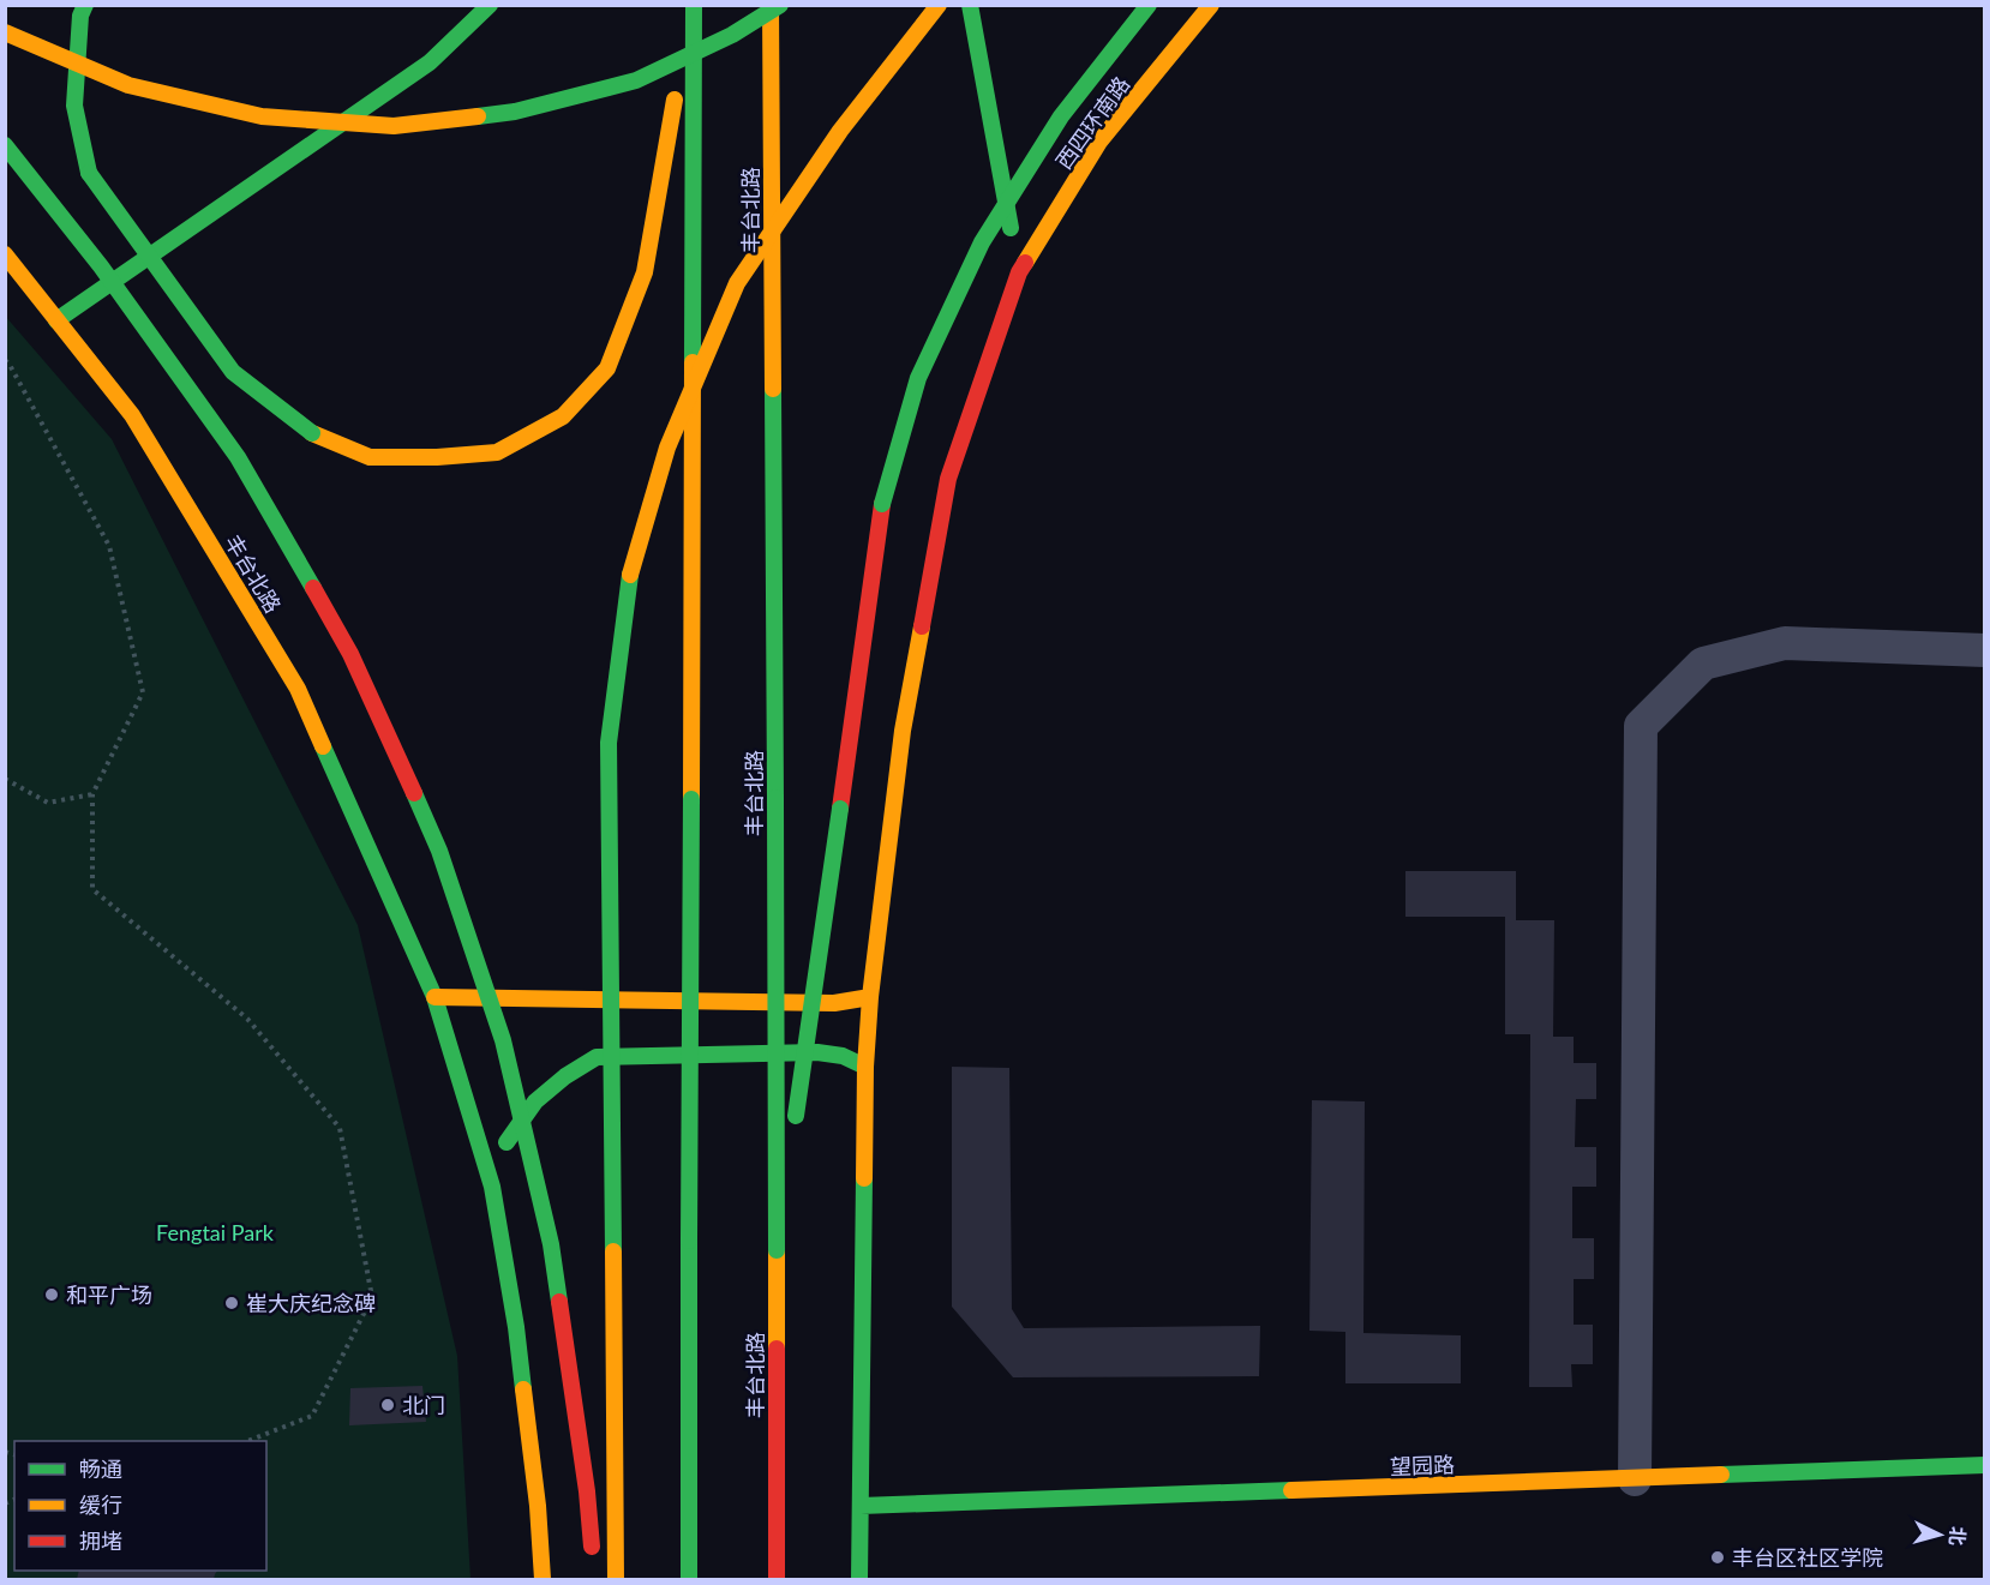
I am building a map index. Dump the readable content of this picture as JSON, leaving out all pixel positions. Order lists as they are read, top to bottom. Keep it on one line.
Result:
{"streets":{"main road":["西四环南路","丰台北路","望园路"]},"parks":["Fengtai Park"],"places":["和平广场","崔大庆纪念碑","北门","丰台区社区学院"],"legend":["畅通","缓行","拥堵"],"north":"right"}
